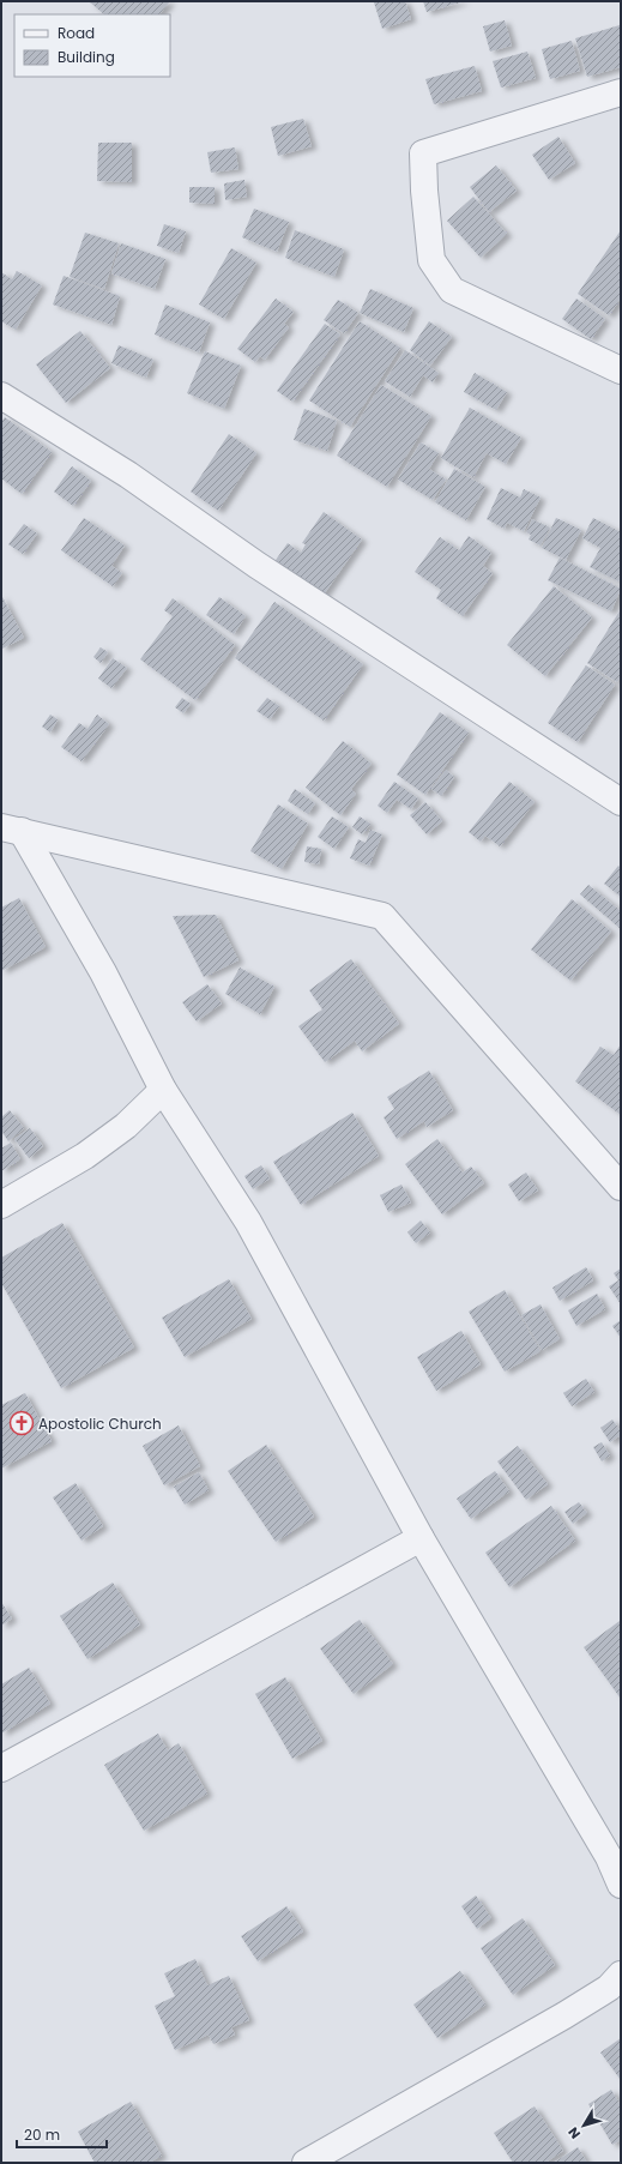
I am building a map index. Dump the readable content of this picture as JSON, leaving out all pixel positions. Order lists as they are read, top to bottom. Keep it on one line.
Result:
{"places":{"church":["Apostolic Church"]},"legend":["Road","Building"],"scale_bar":"20 m","north":"bottom left"}
